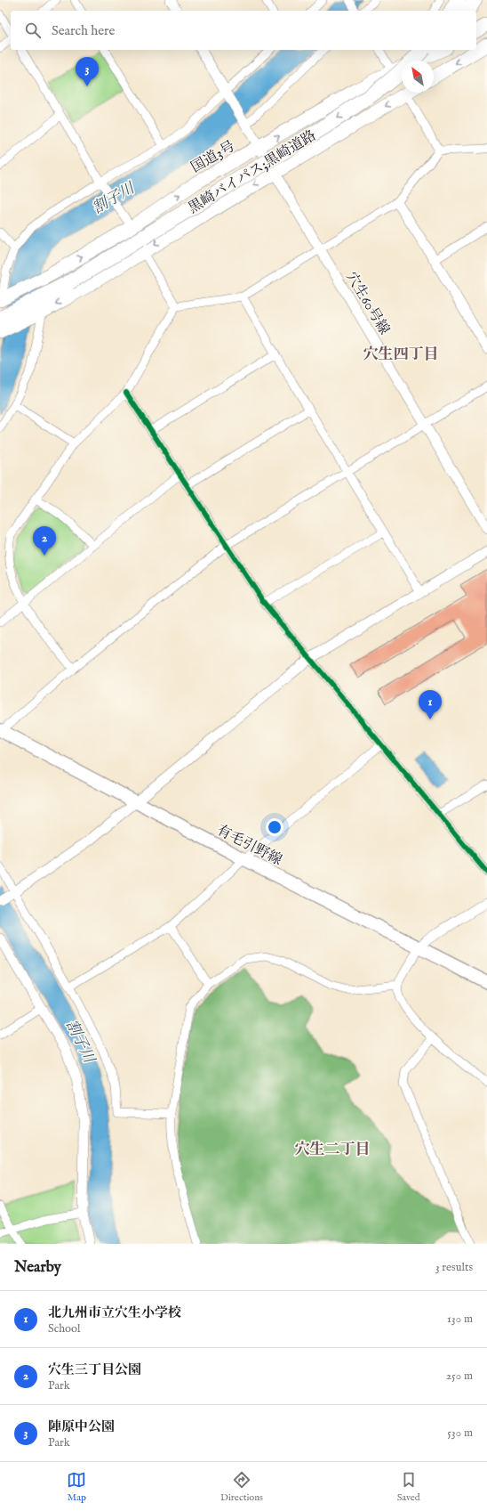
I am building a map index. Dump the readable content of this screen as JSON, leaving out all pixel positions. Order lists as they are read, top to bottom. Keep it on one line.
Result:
{"streets":{"highway":["国道3号","黒崎バイパス;黒崎道路"],"main road":["有毛引野線"],"street":["穴生60号線"]},"crossings":[["国道3号","穴生60号線"]],"districts":["穴生四丁目","穴生二丁目"],"water":["割子川"],"north":"top left","page":{"search":"Search here","pins":["3","2","1"],"heading":["Nearby","3 results"],"list":[{"mark":"1","name":"北九州市立穴生小学校","note":"School","value":"130 m"},{"mark":"2","name":"穴生三丁目公園","note":"Park","value":"250 m"},{"mark":"3","name":"陣原中公園","note":"Park","value":"530 m"}],"nav":["Map","Directions","Saved"]}}
